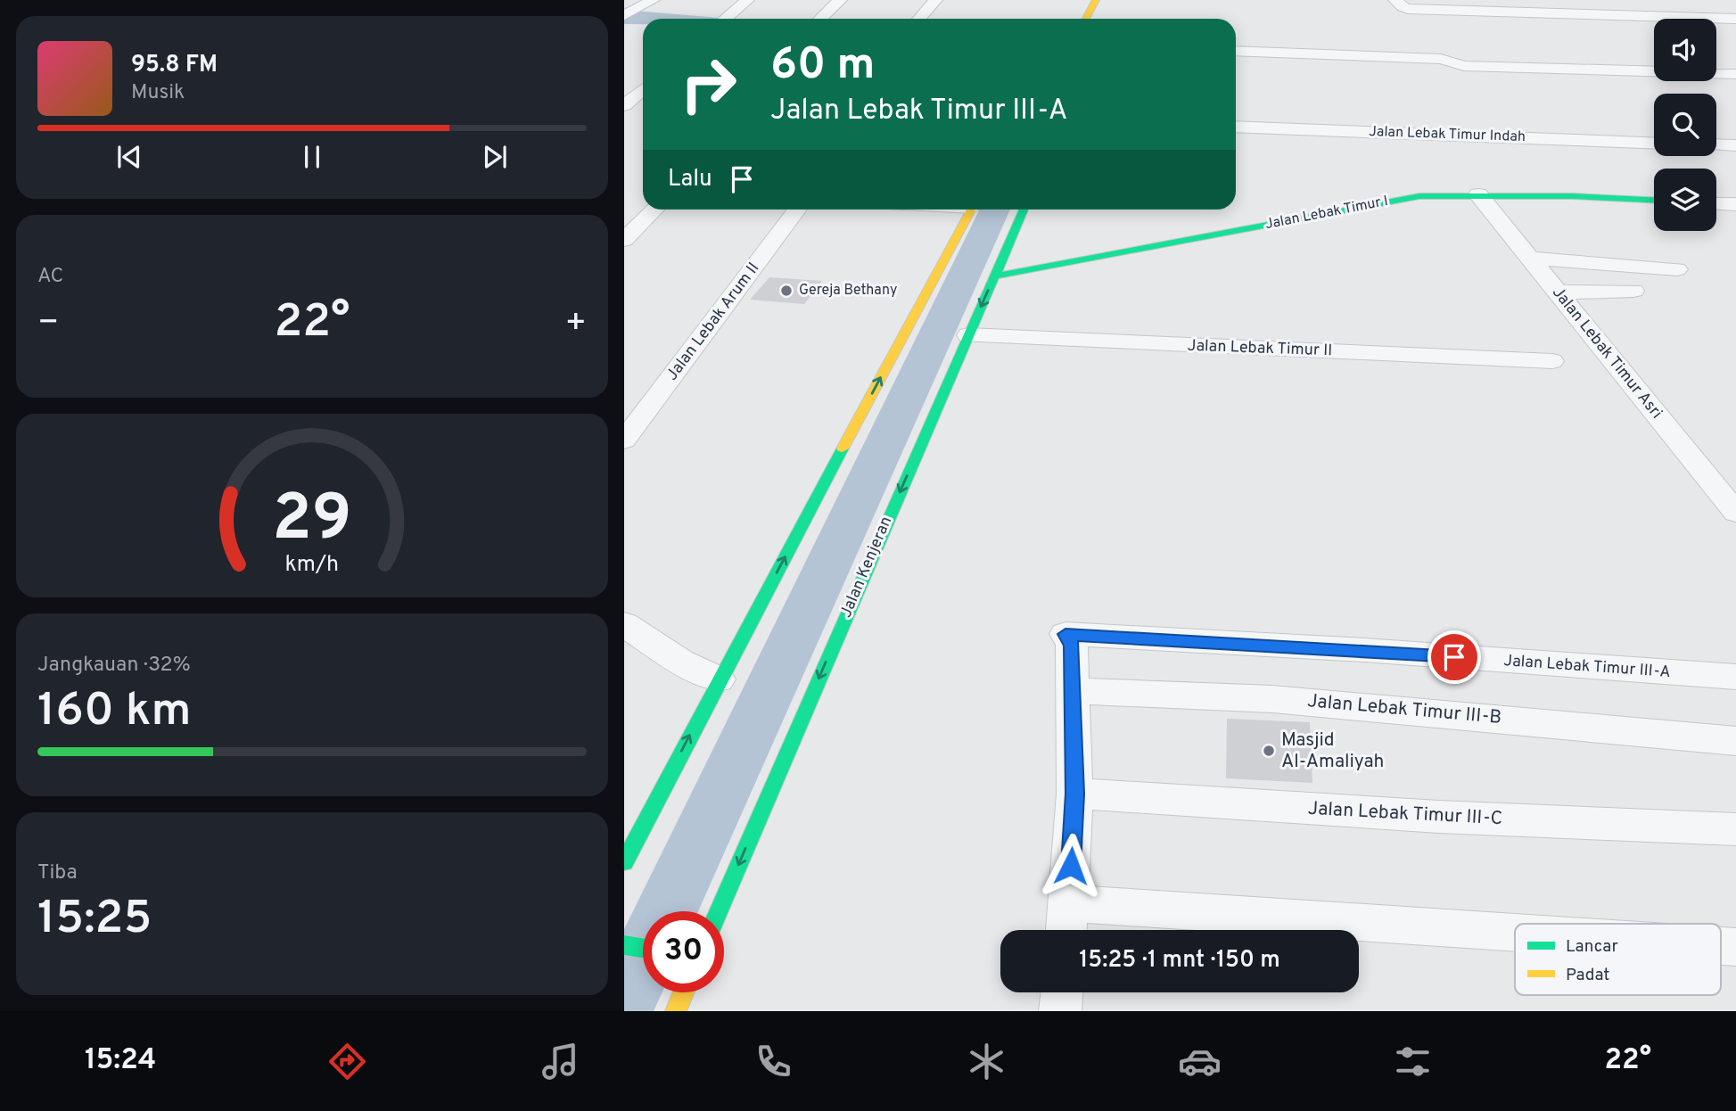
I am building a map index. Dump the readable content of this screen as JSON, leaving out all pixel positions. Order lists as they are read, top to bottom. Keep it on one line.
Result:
{"streets":{"main road":["Jalan Lebak Timur I","Jalan Kenjeran"],"street":["Jalan Lebak Timur Indah","Jalan Lebak Arum II","Jalan Lebak Timur II","Jalan Lebak Timur Asri","Jalan Lebak Timur III-A","Jalan Lebak Timur III-B","Jalan Lebak Timur III-C"]},"crossings":[["Jalan Lebak Timur I","Jalan Lebak Timur Asri"],["Jalan Lebak Timur I","Jalan Kenjeran"],["Jalan Lebak Timur II","Jalan Kenjeran"],["Jalan Lebak Timur III-A","Jalan Lebak Timur III-B"]],"places":["Gereja Bethany","Masjid Al-Amaliyah"],"legend":["Lancar","Padat"],"page":{"turn":["60 m","Jalan Lebak Timur III-A"],"song":["95.8 FM","Musik"],"then":"Lalu","tile":["AC",["Jangkauan · 32%","160 km"],["Tiba","15:25"]],"heat":["−","22°","+"],"limit":"30","trip":"15:25 · 1 mnt · 150 m","tabs":["15:24","22°"],"gauge":["29","km/h"]}}
